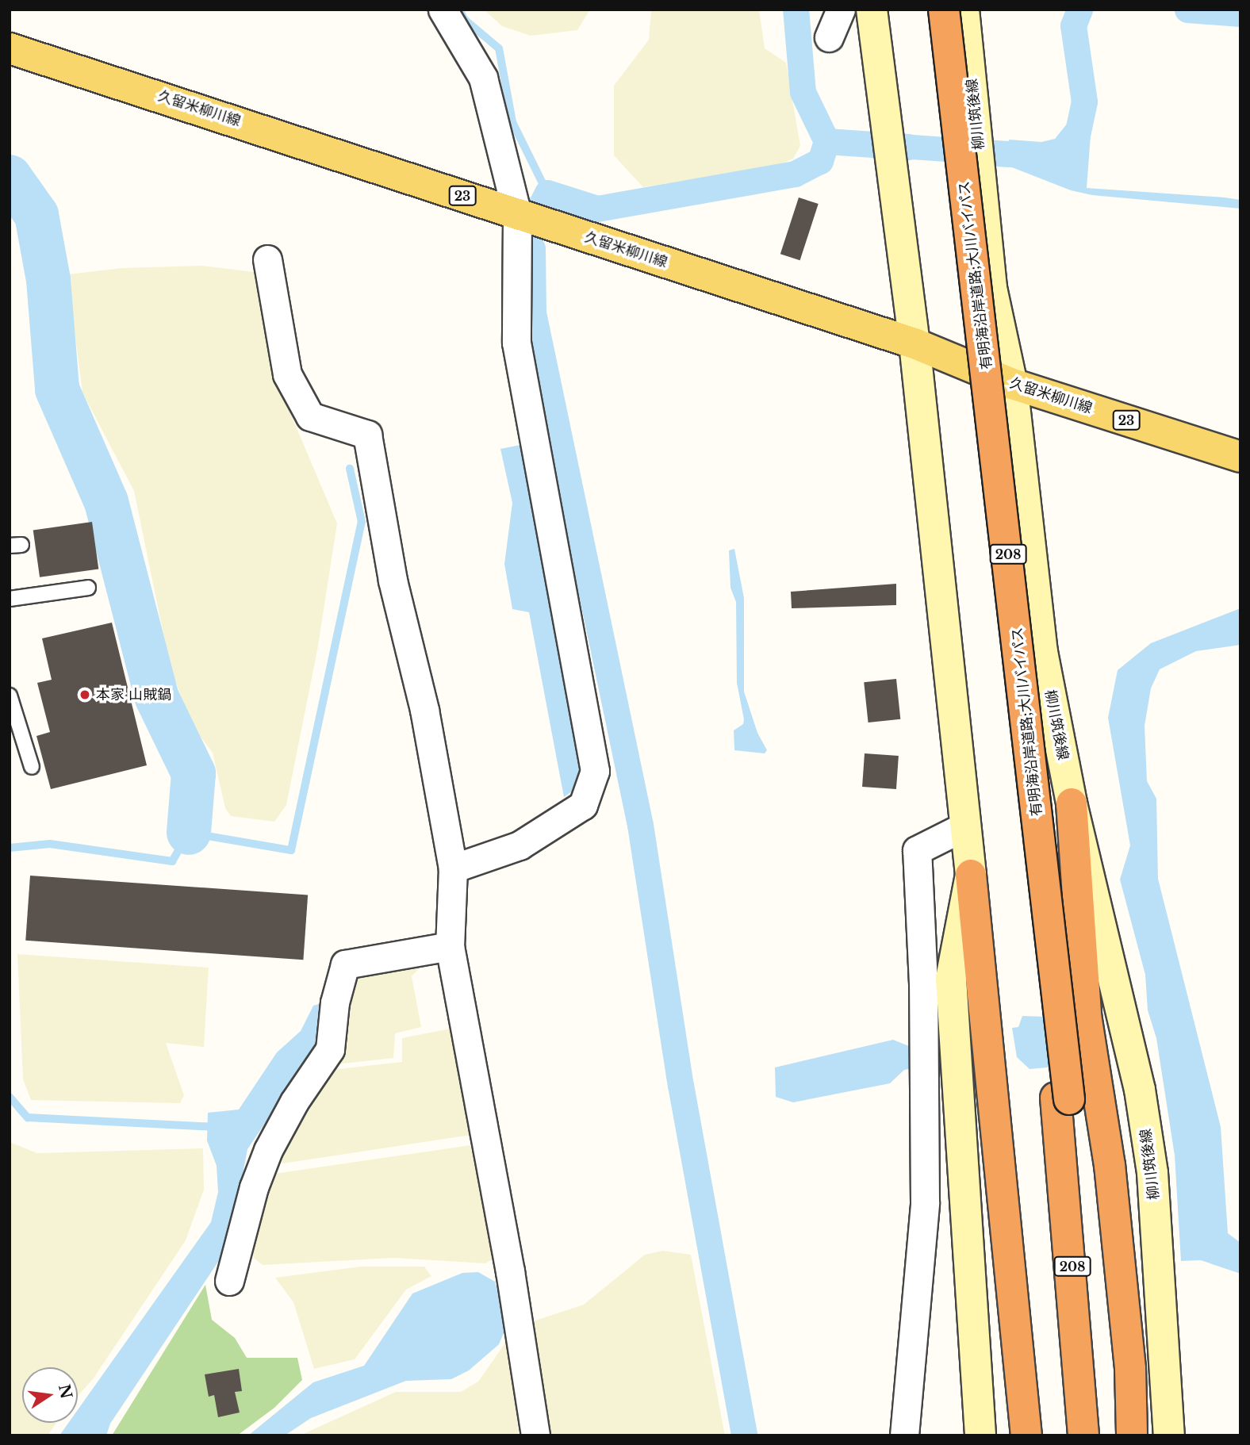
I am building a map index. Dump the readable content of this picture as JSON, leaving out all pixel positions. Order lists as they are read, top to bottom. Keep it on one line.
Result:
{"streets":{"highway":["有明海沿岸道路;大川バイパス","208"],"main road":["久留米柳川線","柳川筑後線","23"]},"crossings":[["久留米柳川線","柳川筑後線"]],"places":["本家 山賊鍋"],"north":"right"}
